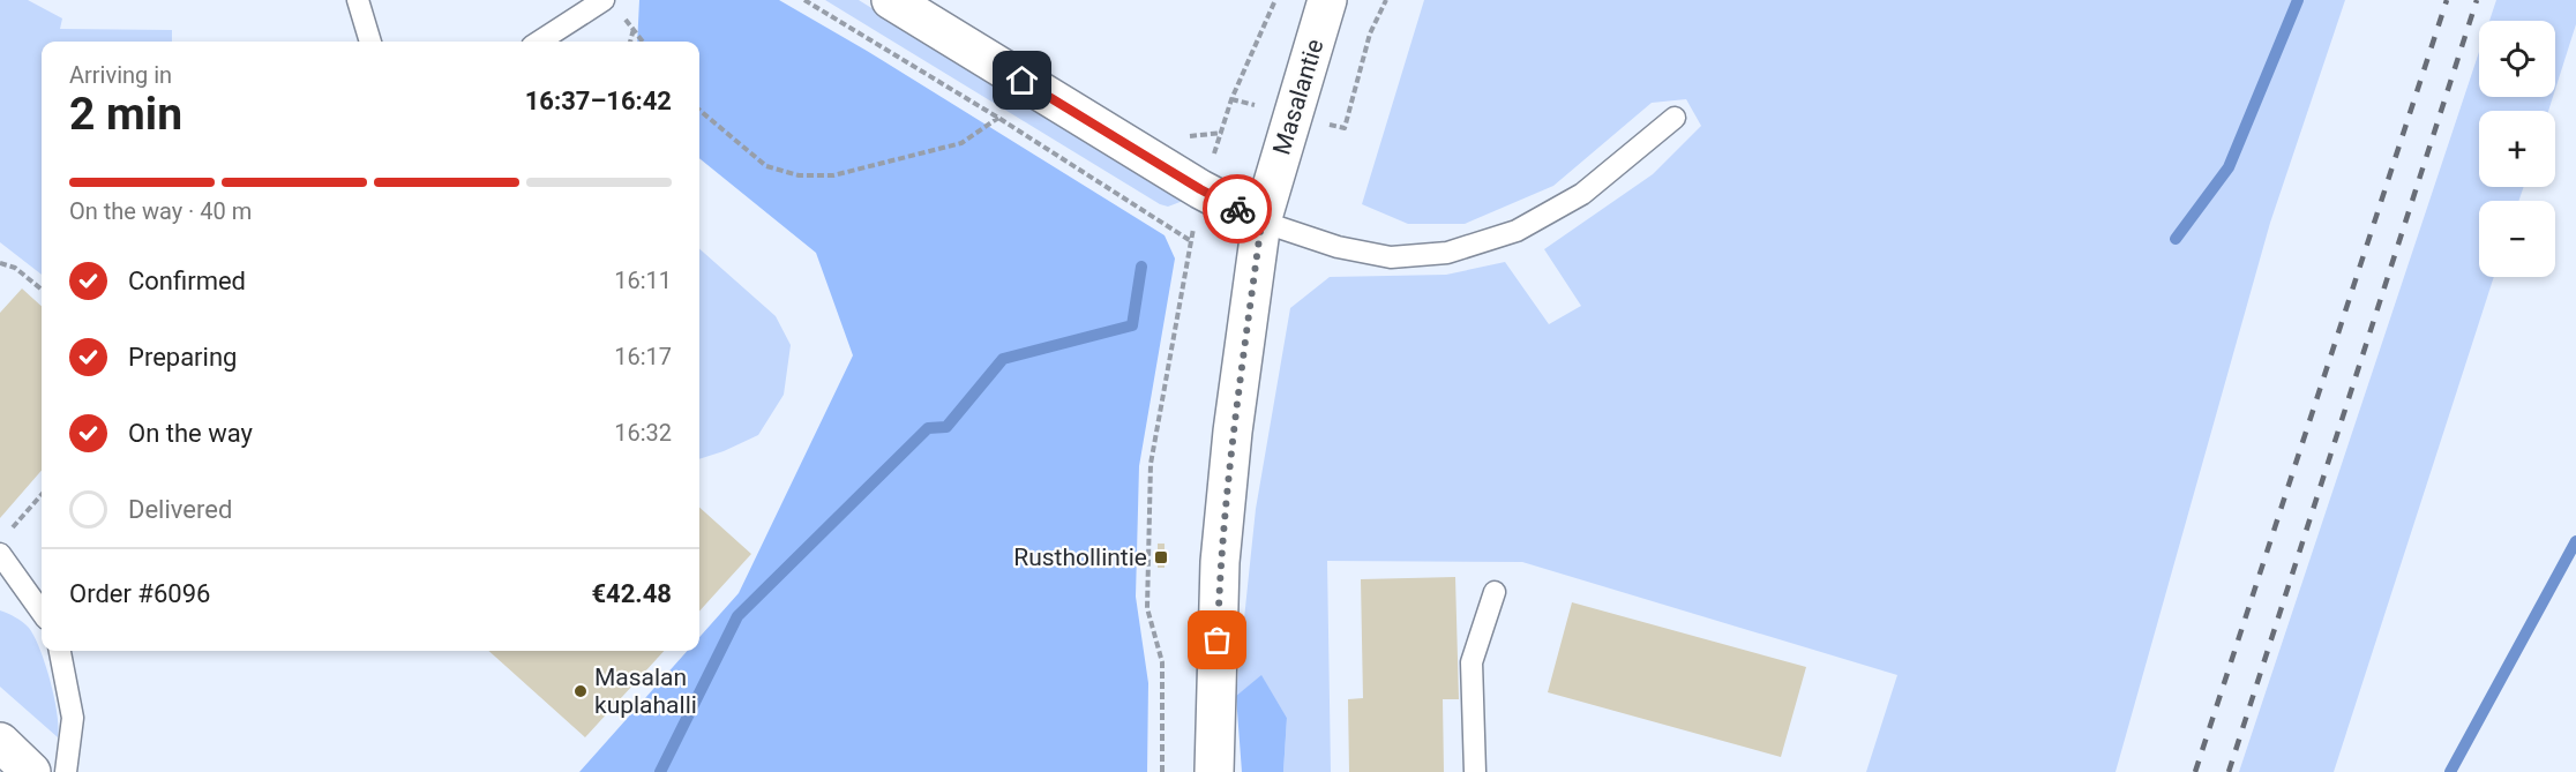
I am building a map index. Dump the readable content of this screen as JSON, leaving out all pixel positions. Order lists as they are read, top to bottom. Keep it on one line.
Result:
{"streets":{"street":["Masalantie"]},"places":{"transit":["Rusthollintie"],"other":["Masalan kuplahalli"]},"page":{"map_buttons":["+","−"],"heading":["2 min","Arriving in","16:37–16:42"],"panel":["Order #6096","€42.48"],"bar":"On the way · 40 m","list":[["Confirmed","16:11"],["Preparing","16:17"],["On the way","16:32"],"Delivered"]}}
